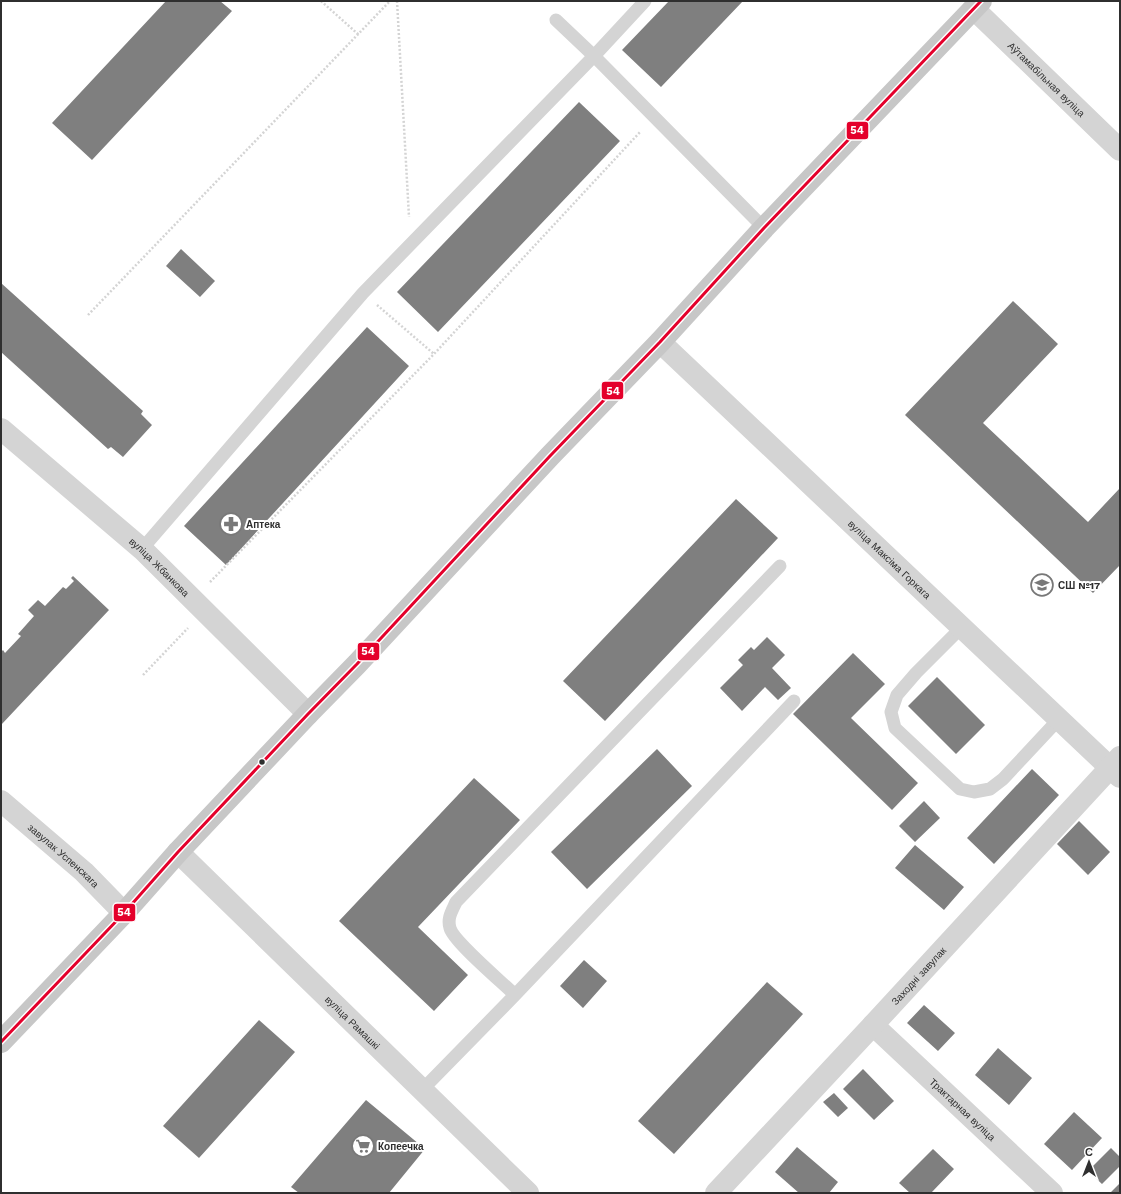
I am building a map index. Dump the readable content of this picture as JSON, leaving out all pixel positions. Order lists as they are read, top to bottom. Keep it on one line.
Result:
{"streets":{"street":["Аўтамабільная вуліца","вуліца Максіма Горкага","вуліца Жбанкова","завулак Успенскага","Заходні завулак","вуліца Рамашкі","Трактарная вуліца"]},"crossings":[["вуліца Максіма Горкага","Заходні завулак"],["Заходні завулак","Трактарная вуліца"]],"places":{"pharmacy":["Аптека"],"school or university":["СШ №17"],"supermarket":["Копеечка"]},"lines":["transit line 54"],"north":"top"}
